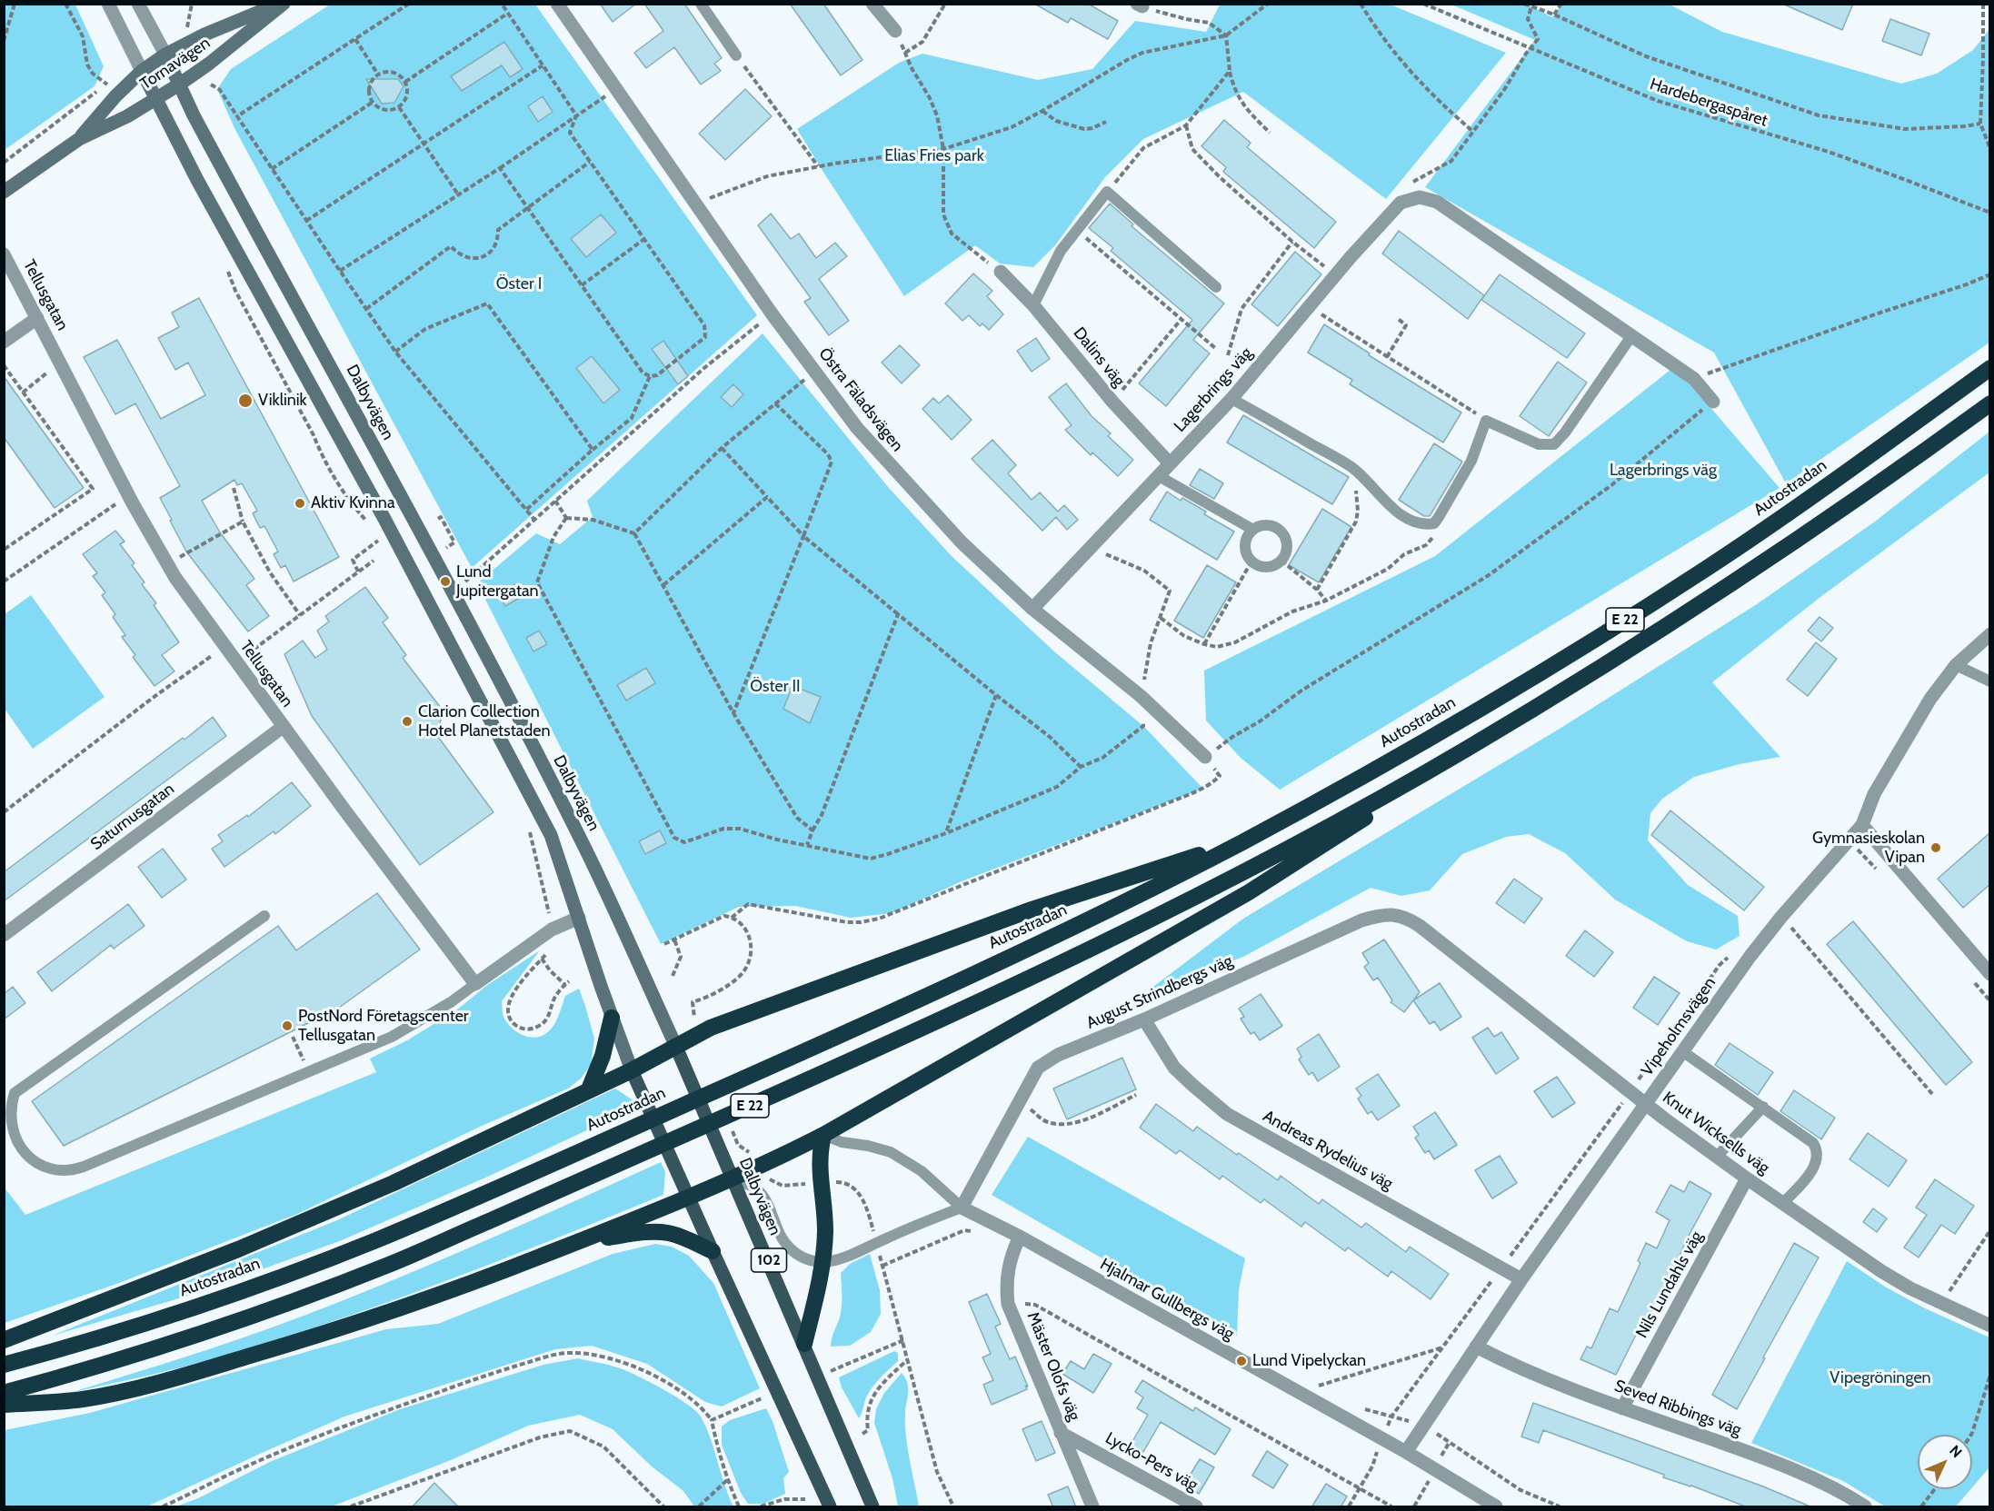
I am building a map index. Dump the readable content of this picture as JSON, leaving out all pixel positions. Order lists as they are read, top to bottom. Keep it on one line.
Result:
{"streets":{"highway":["Autostradan","E 22"],"main road":["Tornavägen","Dalbyvägen","102"],"street":["Tellusgatan","Dalins väg","Lagerbrings väg","Östra Fäladsvägen","Saturnusgatan","August Strindbergs väg","Vipeholmsvägen","Knut Wicksells väg","Andreas Rydelius väg","Nils Lundahls väg","Hjalmar Gullbergs väg","Mäster Olofs väg","Seved Ribbings väg","Lycko-Pers väg"],"path":["Hardebergaspåret"]},"crossings":[["Tornavägen","Dalbyvägen"],["Tellusgatan","Saturnusgatan"],["Dalins väg","Lagerbrings väg"],["Lagerbrings väg","Östra Fäladsvägen"],["August Strindbergs väg","Knut Wicksells väg"],["August Strindbergs väg","Andreas Rydelius väg"],["August Strindbergs väg","Hjalmar Gullbergs väg"],["Vipeholmsvägen","Knut Wicksells väg"],["Vipeholmsvägen","Andreas Rydelius väg"],["Vipeholmsvägen","Hjalmar Gullbergs väg"],["Vipeholmsvägen","Seved Ribbings väg"],["Knut Wicksells väg","Nils Lundahls väg"],["Nils Lundahls väg","Seved Ribbings väg"],["Hjalmar Gullbergs väg","Mäster Olofs väg"],["Mäster Olofs väg","Lycko-Pers väg"]],"parks":["Elias Fries park","Öster I","Lagerbrings väg","Öster II","Vipegröningen"],"places":["Viklinik","Aktiv Kvinna","Lund Jupitergatan","Clarion Collection Hotel Planetstaden","Gymnasieskolan Vipan","PostNord Företagscenter Tellusgatan","Lund Vipelyckan"],"north":"top right"}
